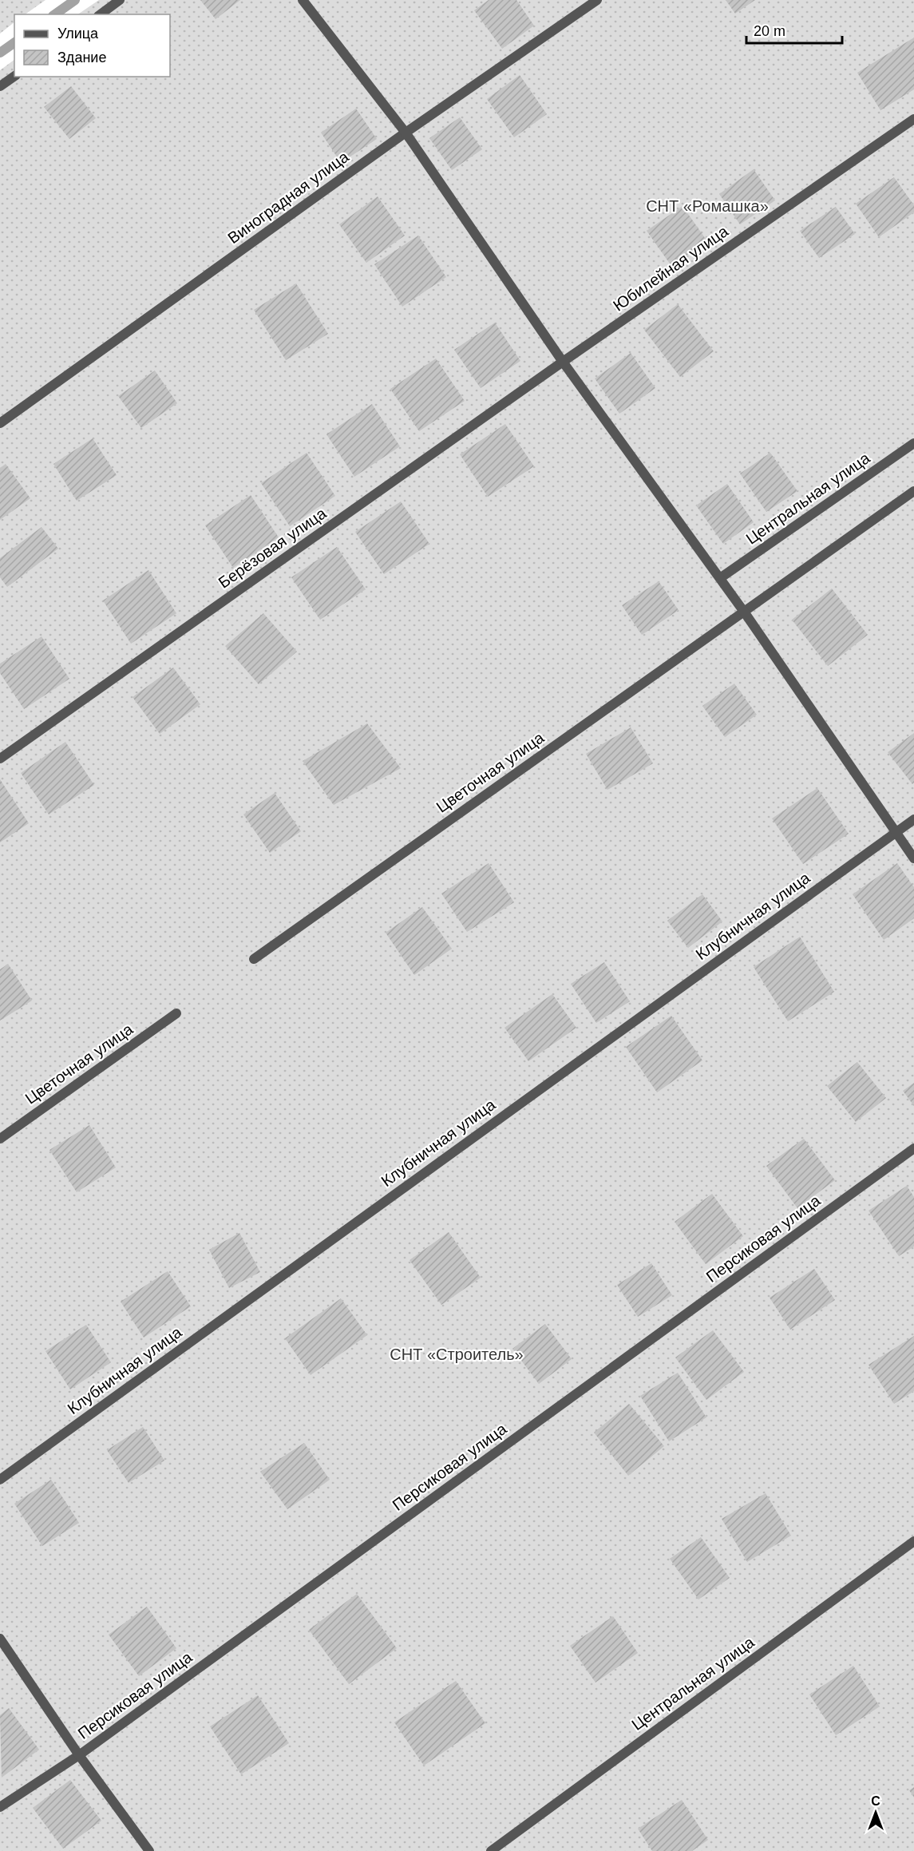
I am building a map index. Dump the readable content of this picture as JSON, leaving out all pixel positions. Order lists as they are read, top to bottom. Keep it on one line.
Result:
{"streets":{"street":["Виноградная улица","Юбилейная улица","Центральная улица","Берёзовая улица","Цветочная улица","Клубничная улица","Персиковая улица"]},"crossings":[["Юбилейная улица","Берёзовая улица"]],"parks":["СНТ «Ромашка»","СНТ «Строитель»"],"legend":["Улица","Здание"],"scale_bar":"20 m","north":"top"}
